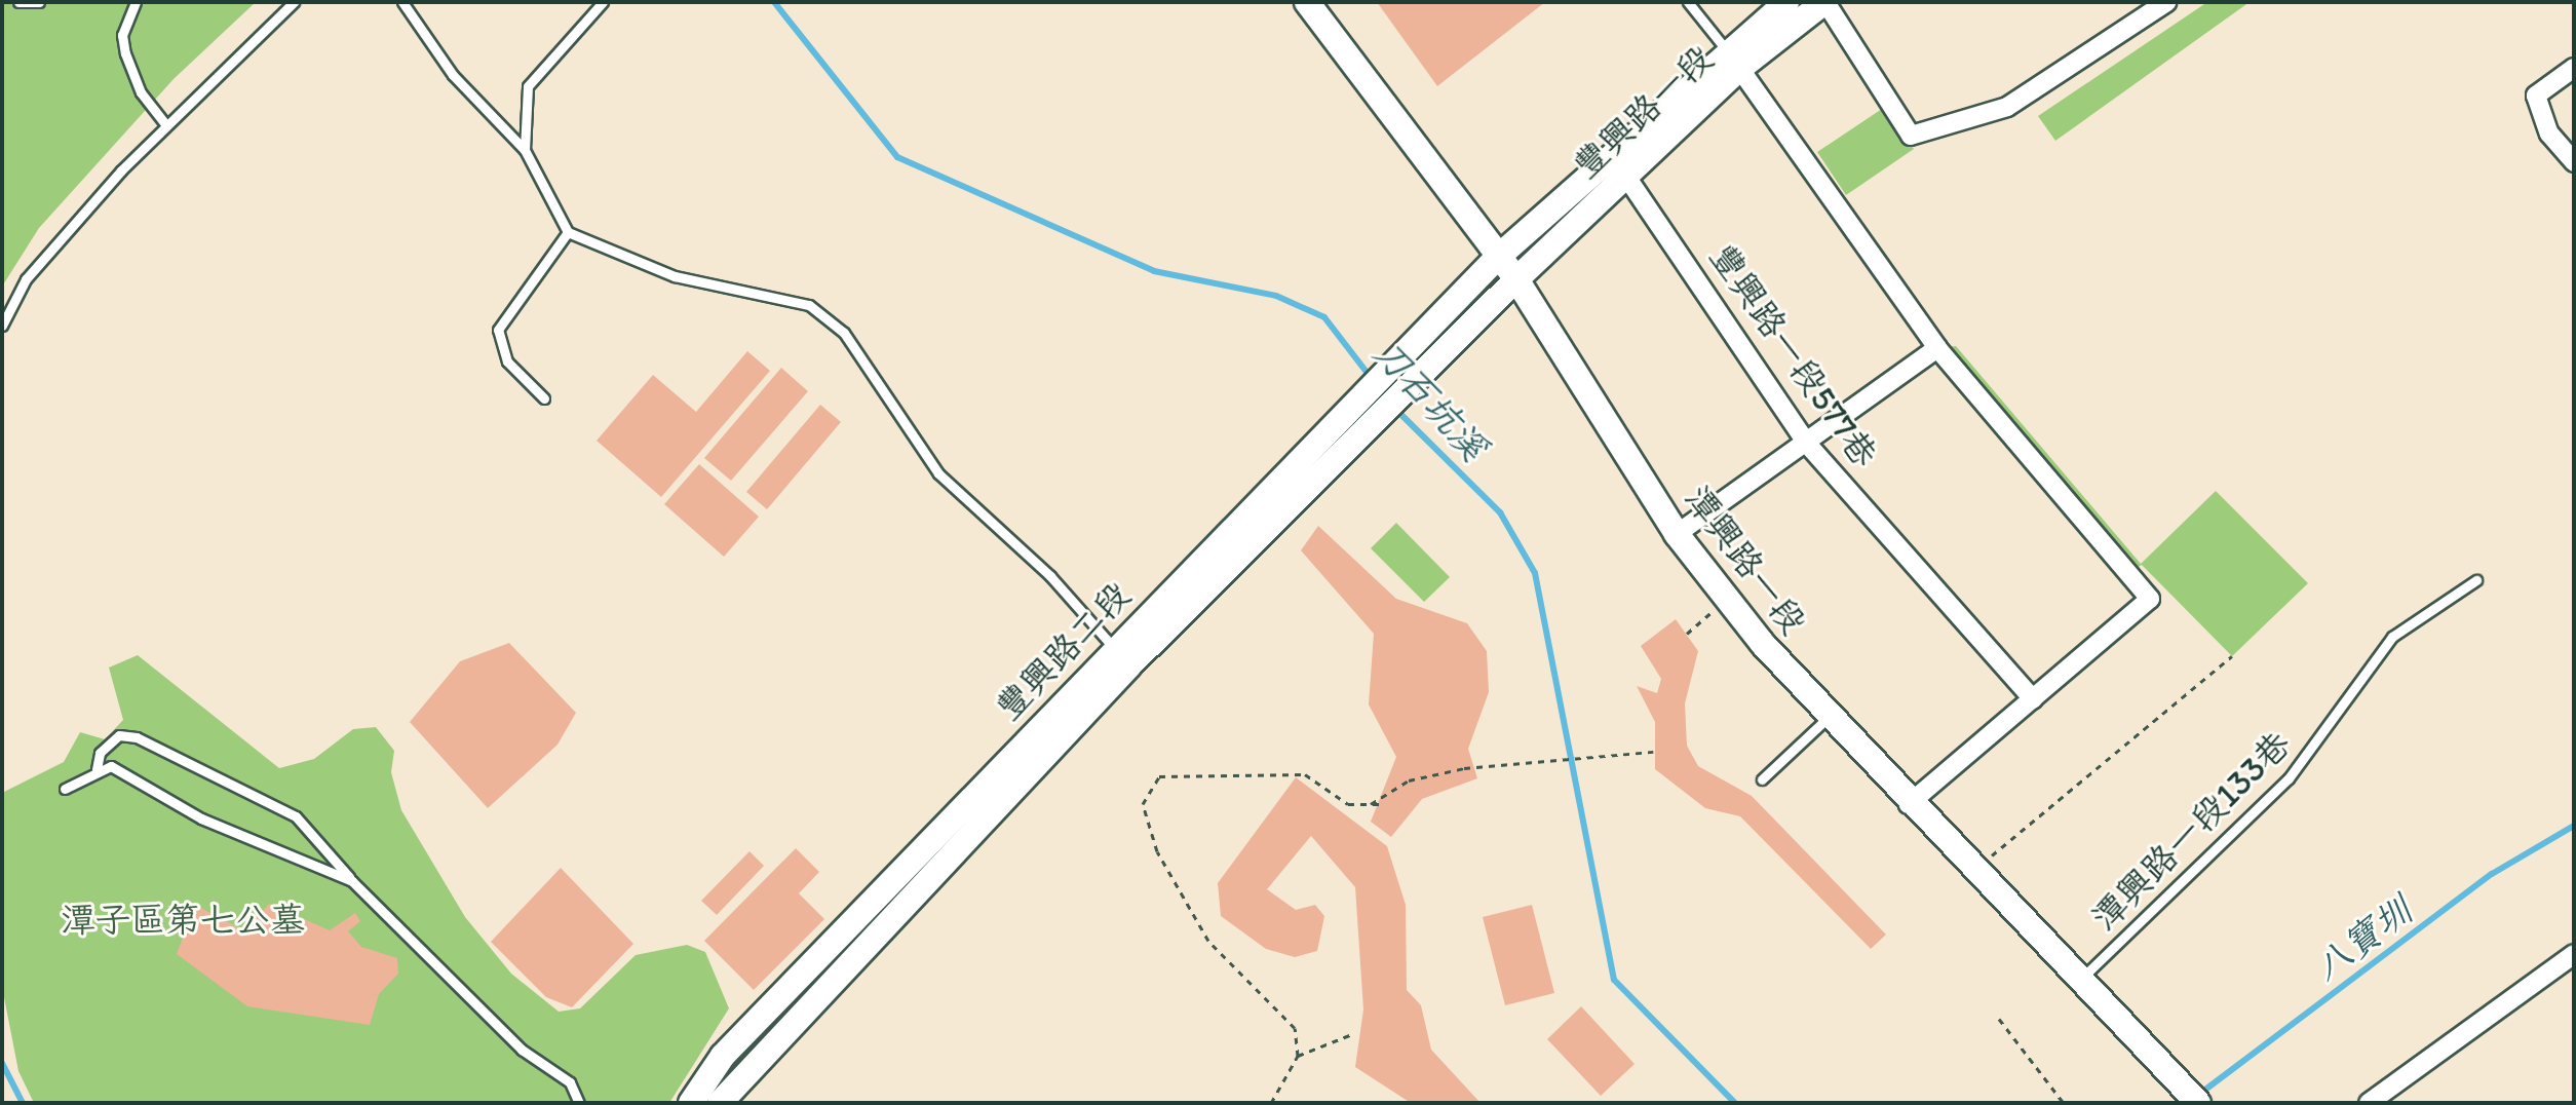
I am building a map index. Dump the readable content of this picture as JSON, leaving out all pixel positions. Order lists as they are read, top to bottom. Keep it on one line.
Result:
{"streets":{"street":["豐興路一段","豐興路一段577巷","潭興路一段","豐興路二段"],"lane":["潭興路一段133巷"]},"crossings":[["豐興路一段","豐興路一段577巷"],["豐興路一段","潭興路一段"],["豐興路一段","豐興路二段"],["潭興路一段","豐興路二段"],["潭興路一段","潭興路一段133巷"]],"water":["刀石坑溪","八寶圳"],"parks":["潭子區第七公墓"]}
